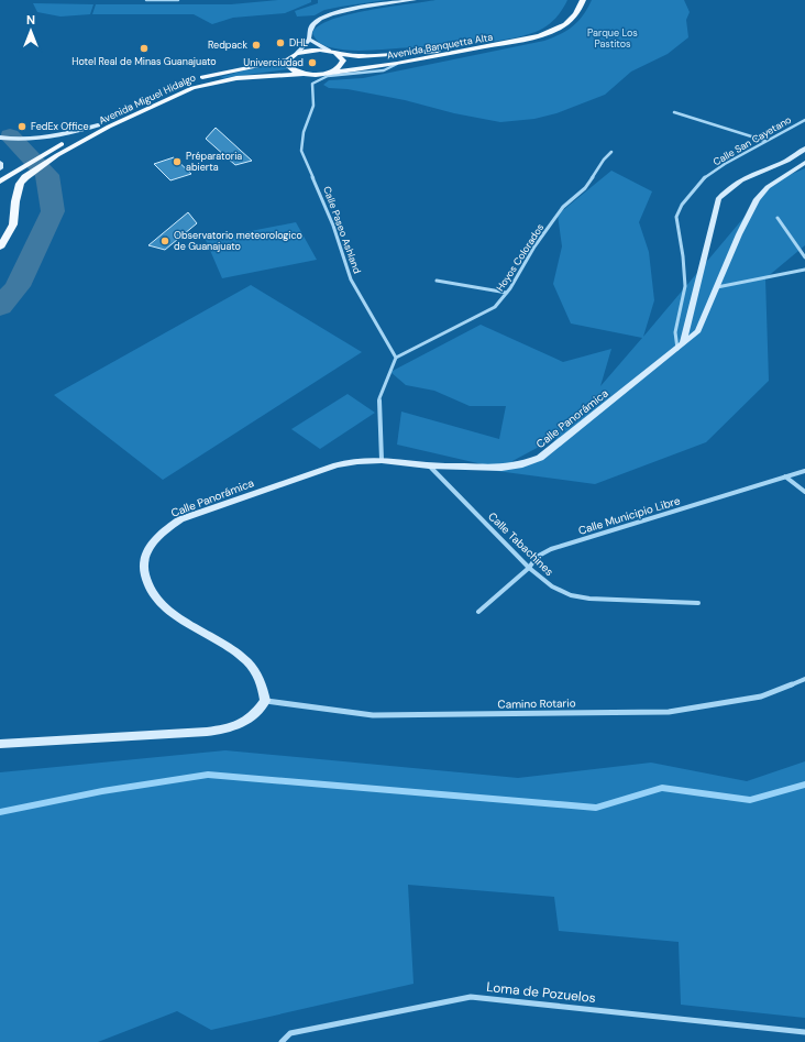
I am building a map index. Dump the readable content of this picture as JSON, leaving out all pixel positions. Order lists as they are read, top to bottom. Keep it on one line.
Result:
{"streets":{"main road":["Avenida Banquetta Alta","Avenida Miguel Hidalgo"],"street":["Calle San Cayetano","Calle Paseo Ashland","Hoyos Colorados","Calle Panorámica","Calle Municipio Libre","Calle Tabachines","Camino Rotario","Loma de Pozuelos"]},"crossings":[["Avenida Banquetta Alta","Avenida Miguel Hidalgo"],["Avenida Banquetta Alta","Calle Paseo Ashland"],["Calle San Cayetano","Calle Panorámica"],["Calle Paseo Ashland","Hoyos Colorados"],["Calle Panorámica","Calle Tabachines"],["Calle Panorámica","Camino Rotario"],["Calle Municipio Libre","Calle Tabachines"]],"parks":["Parque Los Pastitos"],"places":["DHL","Redpack","Hotel Real de Minas Guanajuato","Univerciudad","FedEx Office","Préparatoria abierta","Observatorio meteorologico de Guanajuato"],"north":"top"}
